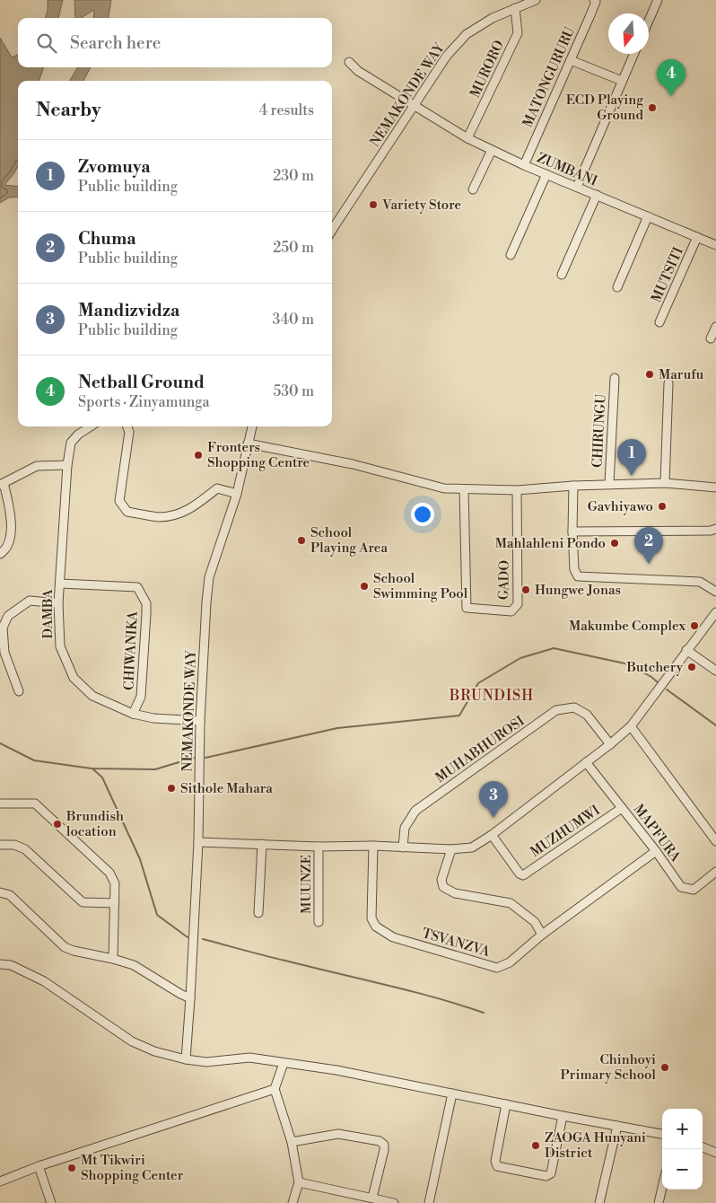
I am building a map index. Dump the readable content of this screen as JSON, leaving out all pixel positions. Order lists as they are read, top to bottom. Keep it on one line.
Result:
{"streets":{"street":["MURORO","MATONGURURU","NEMAKONDE WAY","ZUMBANI","MUTSITI","CHIRUNGU","GADO","DAMBA","CHIWANIKA","MUHABHUROSI","MUZHUMWI","MAPFURA","MUUNZE","TSVANZVA"]},"crossings":[["MURORO","NEMAKONDE WAY"],["MURORO","ZUMBANI"],["MATONGURURU","ZUMBANI"],["NEMAKONDE WAY","ZUMBANI"],["NEMAKONDE WAY","DAMBA"],["ZUMBANI","MUTSITI"],["DAMBA","CHIWANIKA"],["MUZHUMWI","MAPFURA"],["MAPFURA","TSVANZVA"]],"districts":["BRUNDISH"],"places":["ECD Playing Ground","Variety Store","Marufu","Fronters Shopping Centre","Gavhiyawo","School Playing Area","Mahlahleni Pondo","School Swimming Pool","Hungwe Jonas","Makumbe Complex","Butchery","Sithole Mahara","Brundish location","Chinhoyi Primary School","ZAOGA Hunyani District","Mt Tikwiri Shopping Center"],"north":"bottom","page":{"search":"Search here","pins":["4","1","2","3"],"heading":["Nearby","4 results"],"list":[{"mark":"1","name":"Zvomuya","note":"Public building","value":"230 m"},{"mark":"2","name":"Chuma","note":"Public building","value":"250 m"},{"mark":"3","name":"Mandizvidza","note":"Public building","value":"340 m"},{"mark":"4","name":"Netball Ground","note":"Sports · Zinyamunga","value":"530 m"}],"map_buttons":["+","−"]}}
